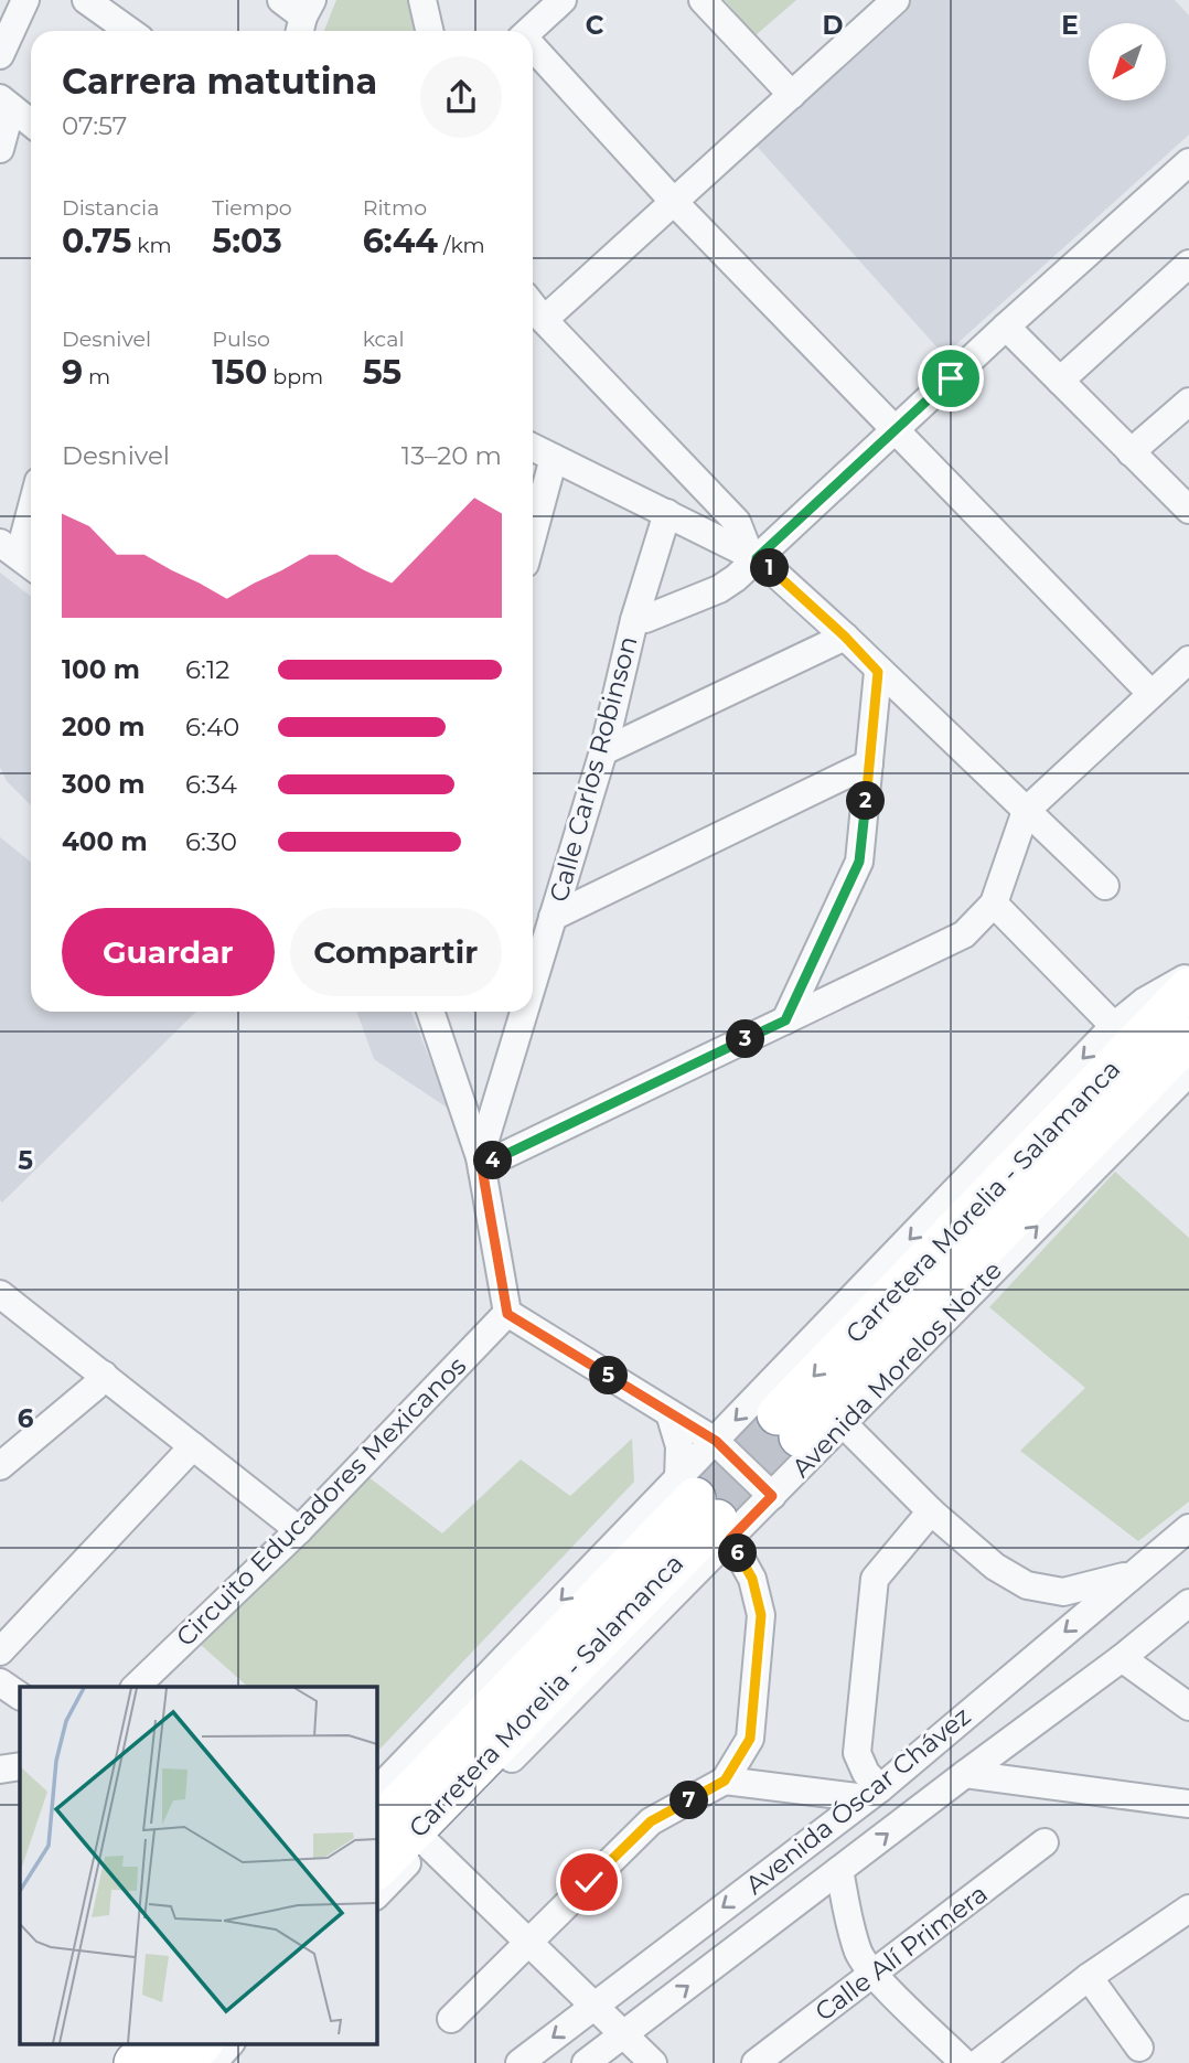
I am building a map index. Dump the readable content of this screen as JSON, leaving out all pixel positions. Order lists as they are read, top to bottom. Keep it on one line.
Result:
{"streets":{"highway":["Carretera Morelia - Salamanca"],"street":["Calle Carlos Robinson","Avenida Morelos Norte","Circuito Educadores Mexicanos","Avenida Óscar Chávez","Calle Alí Primera"]},"crossings":[["Carretera Morelia - Salamanca","Avenida Morelos Norte"]],"north":"bottom left","page":{"heading":["Carrera matutina","07:57"],"stats":[["Distancia","0.75 km"],["Tiempo","5:03"],["Ritmo","6:44 /km"],["Desnivel","9 m"],["Pulso","150 bpm"],["kcal","55"]],"chart":["Desnivel","13–20 m"],"pins":["1","2","3","4","5","6","7"],"list":[{"name":"100 m","note":"6:12"},{"name":"200 m","note":"6:40"},{"name":"300 m","note":"6:34"},{"name":"400 m","note":"6:30"}],"buttons":["Guardar","Compartir"]},"grid":{"columns":["C","D","E"],"rows":["5","6"]}}
